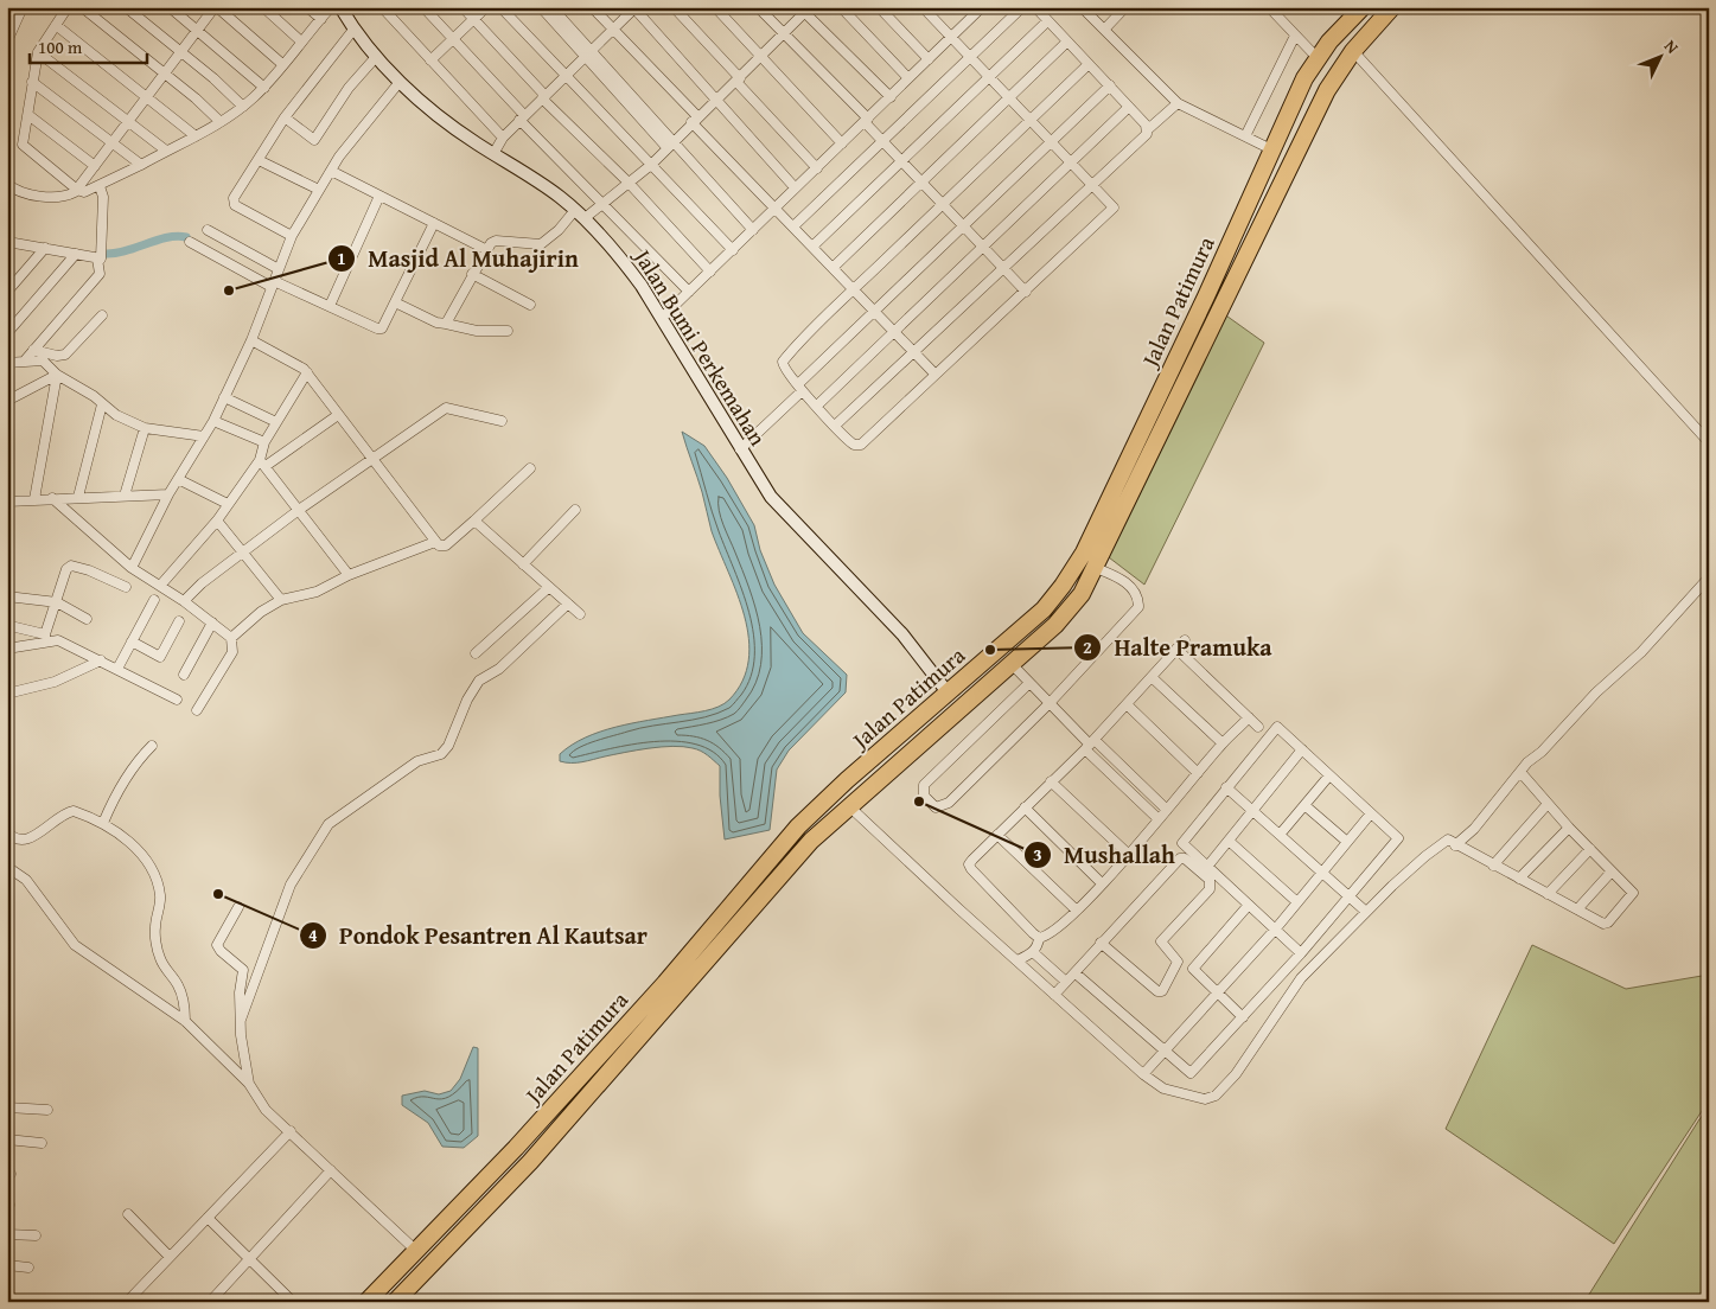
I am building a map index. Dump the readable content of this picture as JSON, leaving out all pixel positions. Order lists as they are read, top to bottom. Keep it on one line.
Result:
{"streets":{"highway":["Jalan Patimura"],"street":["Jalan Bumi Perkemahan"]},"crossings":[["Jalan Patimura","Jalan Bumi Perkemahan"]],"places":["Masjid Al Muhajirin","Halte Pramuka","Mushallah","Pondok Pesantren Al Kautsar"],"scale_bar":"100 m","north":"top right"}
